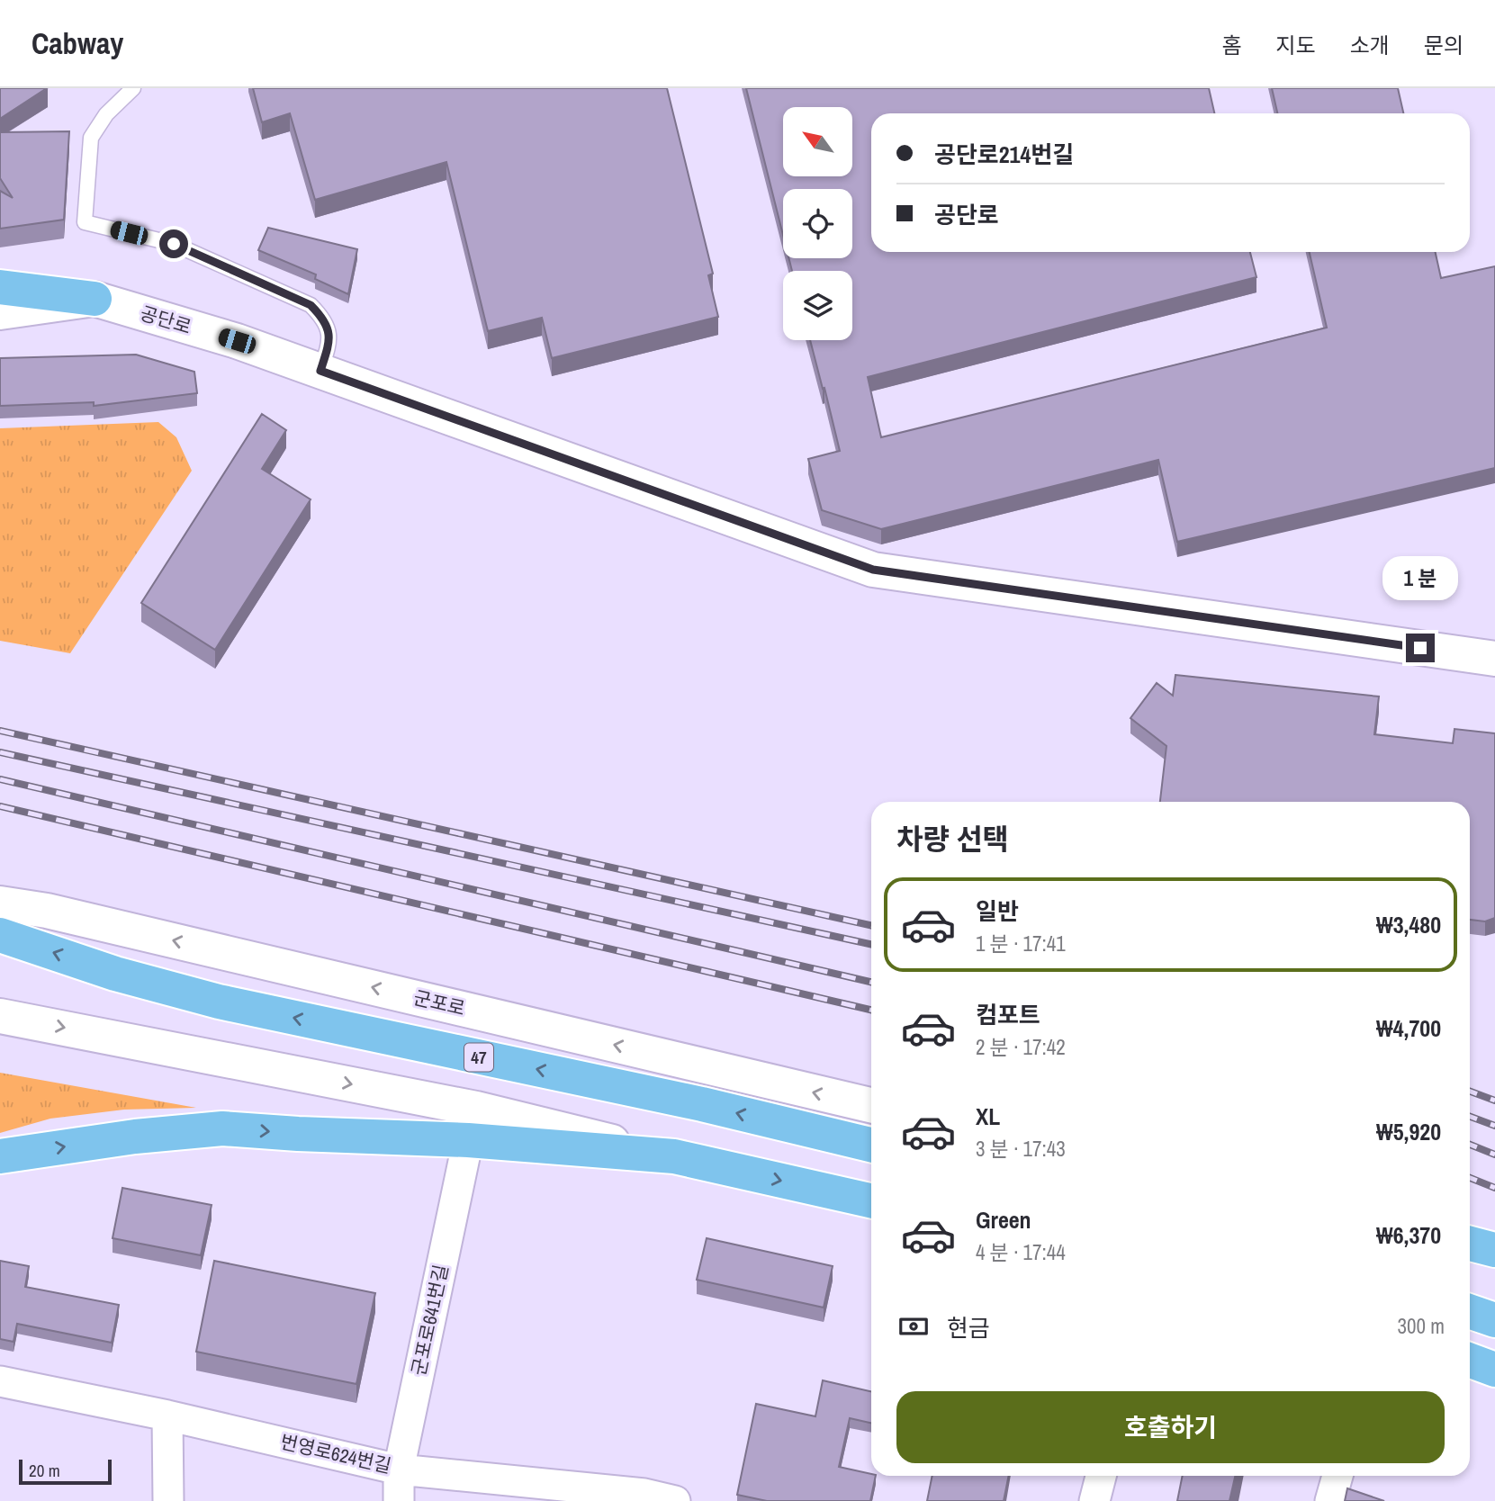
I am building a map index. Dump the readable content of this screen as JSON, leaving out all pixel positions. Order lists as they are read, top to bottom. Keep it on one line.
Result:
{"streets":{"main road":["47"],"street":["공단로","군포로","군포로641번길","번영로624번길"]},"crossings":[["군포로641번길","번영로624번길"]],"scale_bar":"20 m","north":"top left","page":{"header":"Cabway","nav":["홈","지도","소개","문의"],"banner":["공단로214번길","공단로"],"bubble":"1 분","heading":"차량 선택","list":[{"name":"일반","note":"1 분 · 17:41","value":"₩3,480"},{"name":"컴포트","note":"2 분 · 17:42","value":"₩4,700"},{"name":"XL","note":"3 분 · 17:43","value":"₩5,920"},{"name":"Green","note":"4 분 · 17:44","value":"₩6,370"}],"pay":["현금","300 m"],"buttons":"호출하기","scale":"20 m"}}
